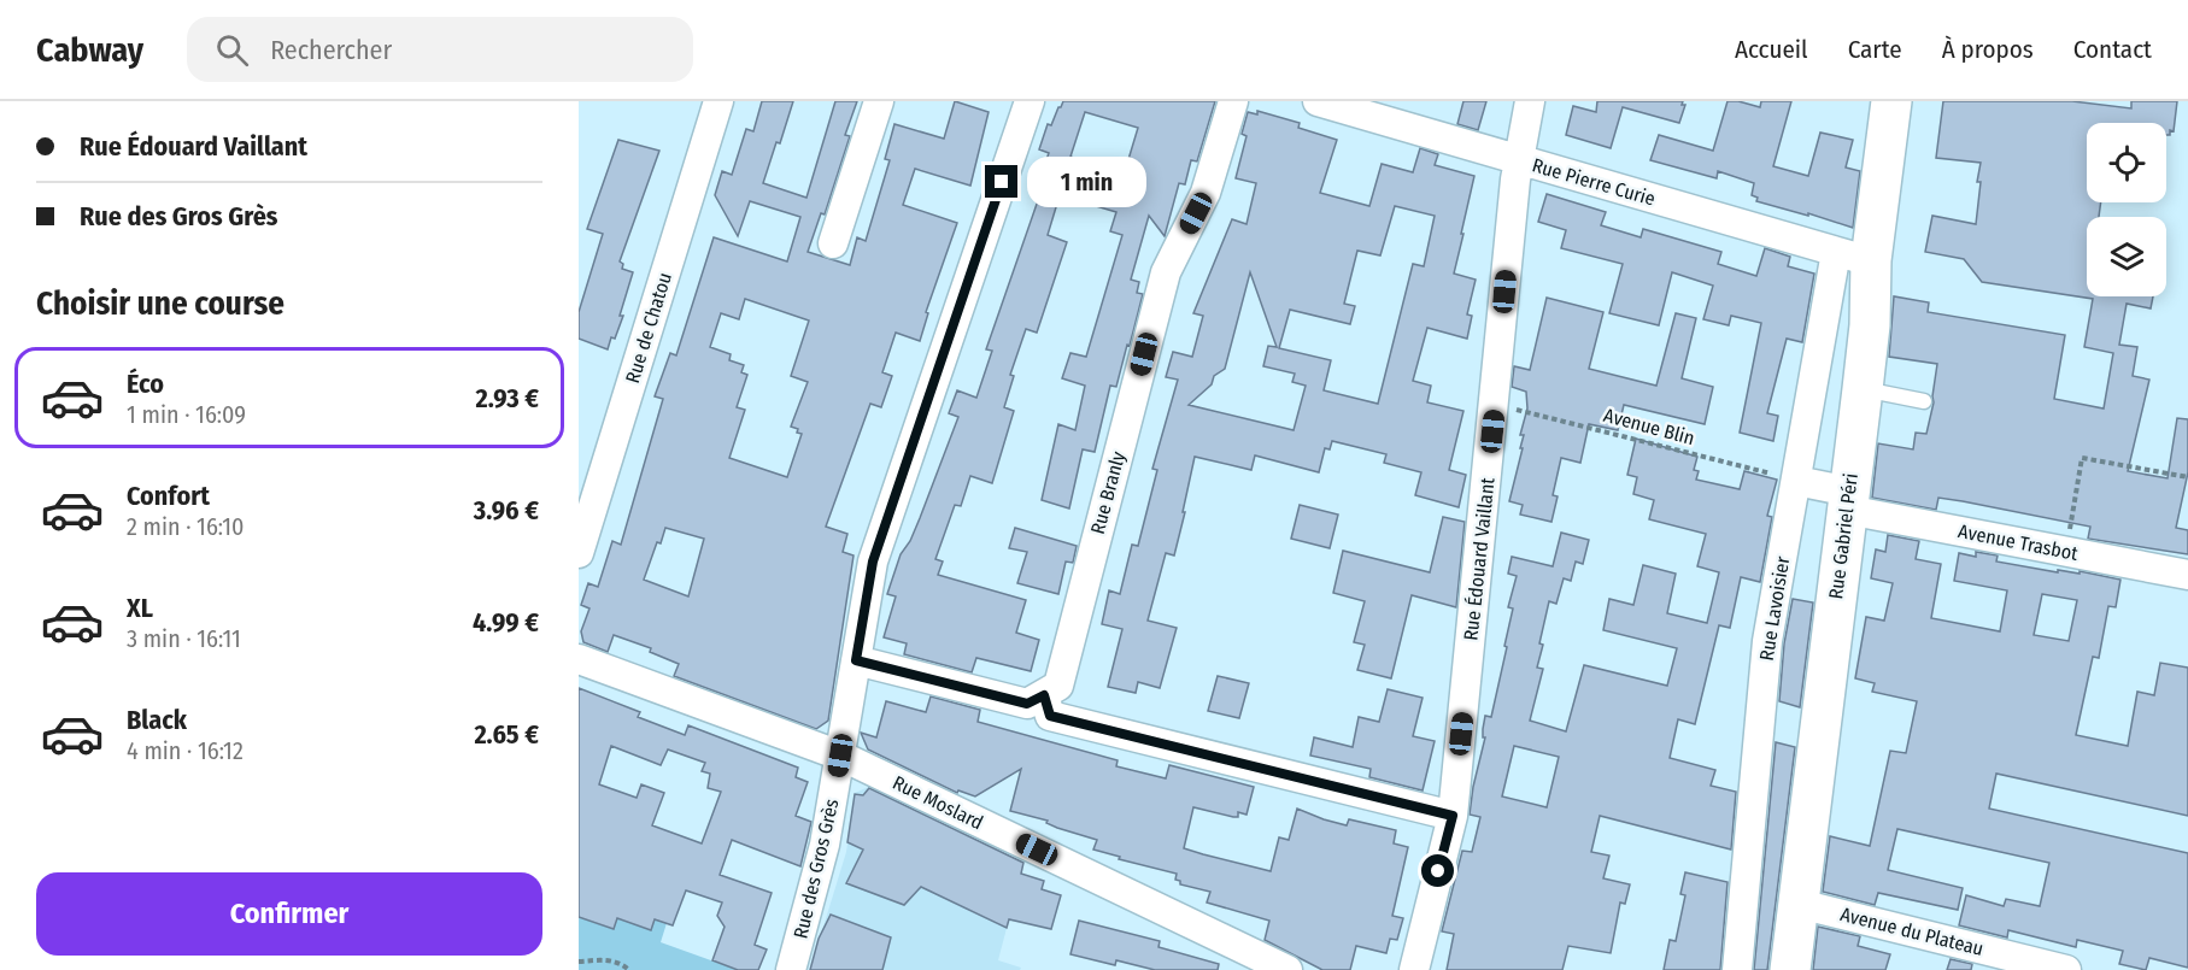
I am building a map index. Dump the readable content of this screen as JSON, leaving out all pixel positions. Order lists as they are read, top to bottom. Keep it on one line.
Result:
{"streets":{"main road":["Rue Gabriel Péri"],"street":["Rue Pierre Curie","Rue de Chatou","Rue Branly","Avenue Trasbot","Rue Édouard Vaillant","Rue Lavoisier","Rue Moslard","Rue des Gros Grès","Avenue du Plateau"],"path":["Avenue Blin"]},"crossings":[["Rue Pierre Curie","Rue Gabriel Péri"],["Rue Pierre Curie","Rue Édouard Vaillant"],["Rue Pierre Curie","Rue Lavoisier"],["Avenue Blin","Avenue Trasbot"],["Avenue Blin","Rue Édouard Vaillant"],["Avenue Blin","Rue Lavoisier"],["Rue Gabriel Péri","Avenue Trasbot"],["Rue Gabriel Péri","Rue Lavoisier"],["Rue Gabriel Péri","Avenue du Plateau"],["Avenue Trasbot","Rue Lavoisier"],["Rue Moslard","Rue des Gros Grès"]],"page":{"header":"Cabway","search":"Rechercher","nav":["Accueil","Carte","À propos","Contact"],"banner":["Rue Édouard Vaillant","Rue des Gros Grès"],"bubble":"1 min","heading":"Choisir une course","list":[{"name":"Éco","note":"1 min · 16:09","value":"2.93 €"},{"name":"Confort","note":"2 min · 16:10","value":"3.96 €"},{"name":"XL","note":"3 min · 16:11","value":"4.99 €"},{"name":"Black","note":"4 min · 16:12","value":"2.65 €"}],"buttons":"Confirmer"}}
